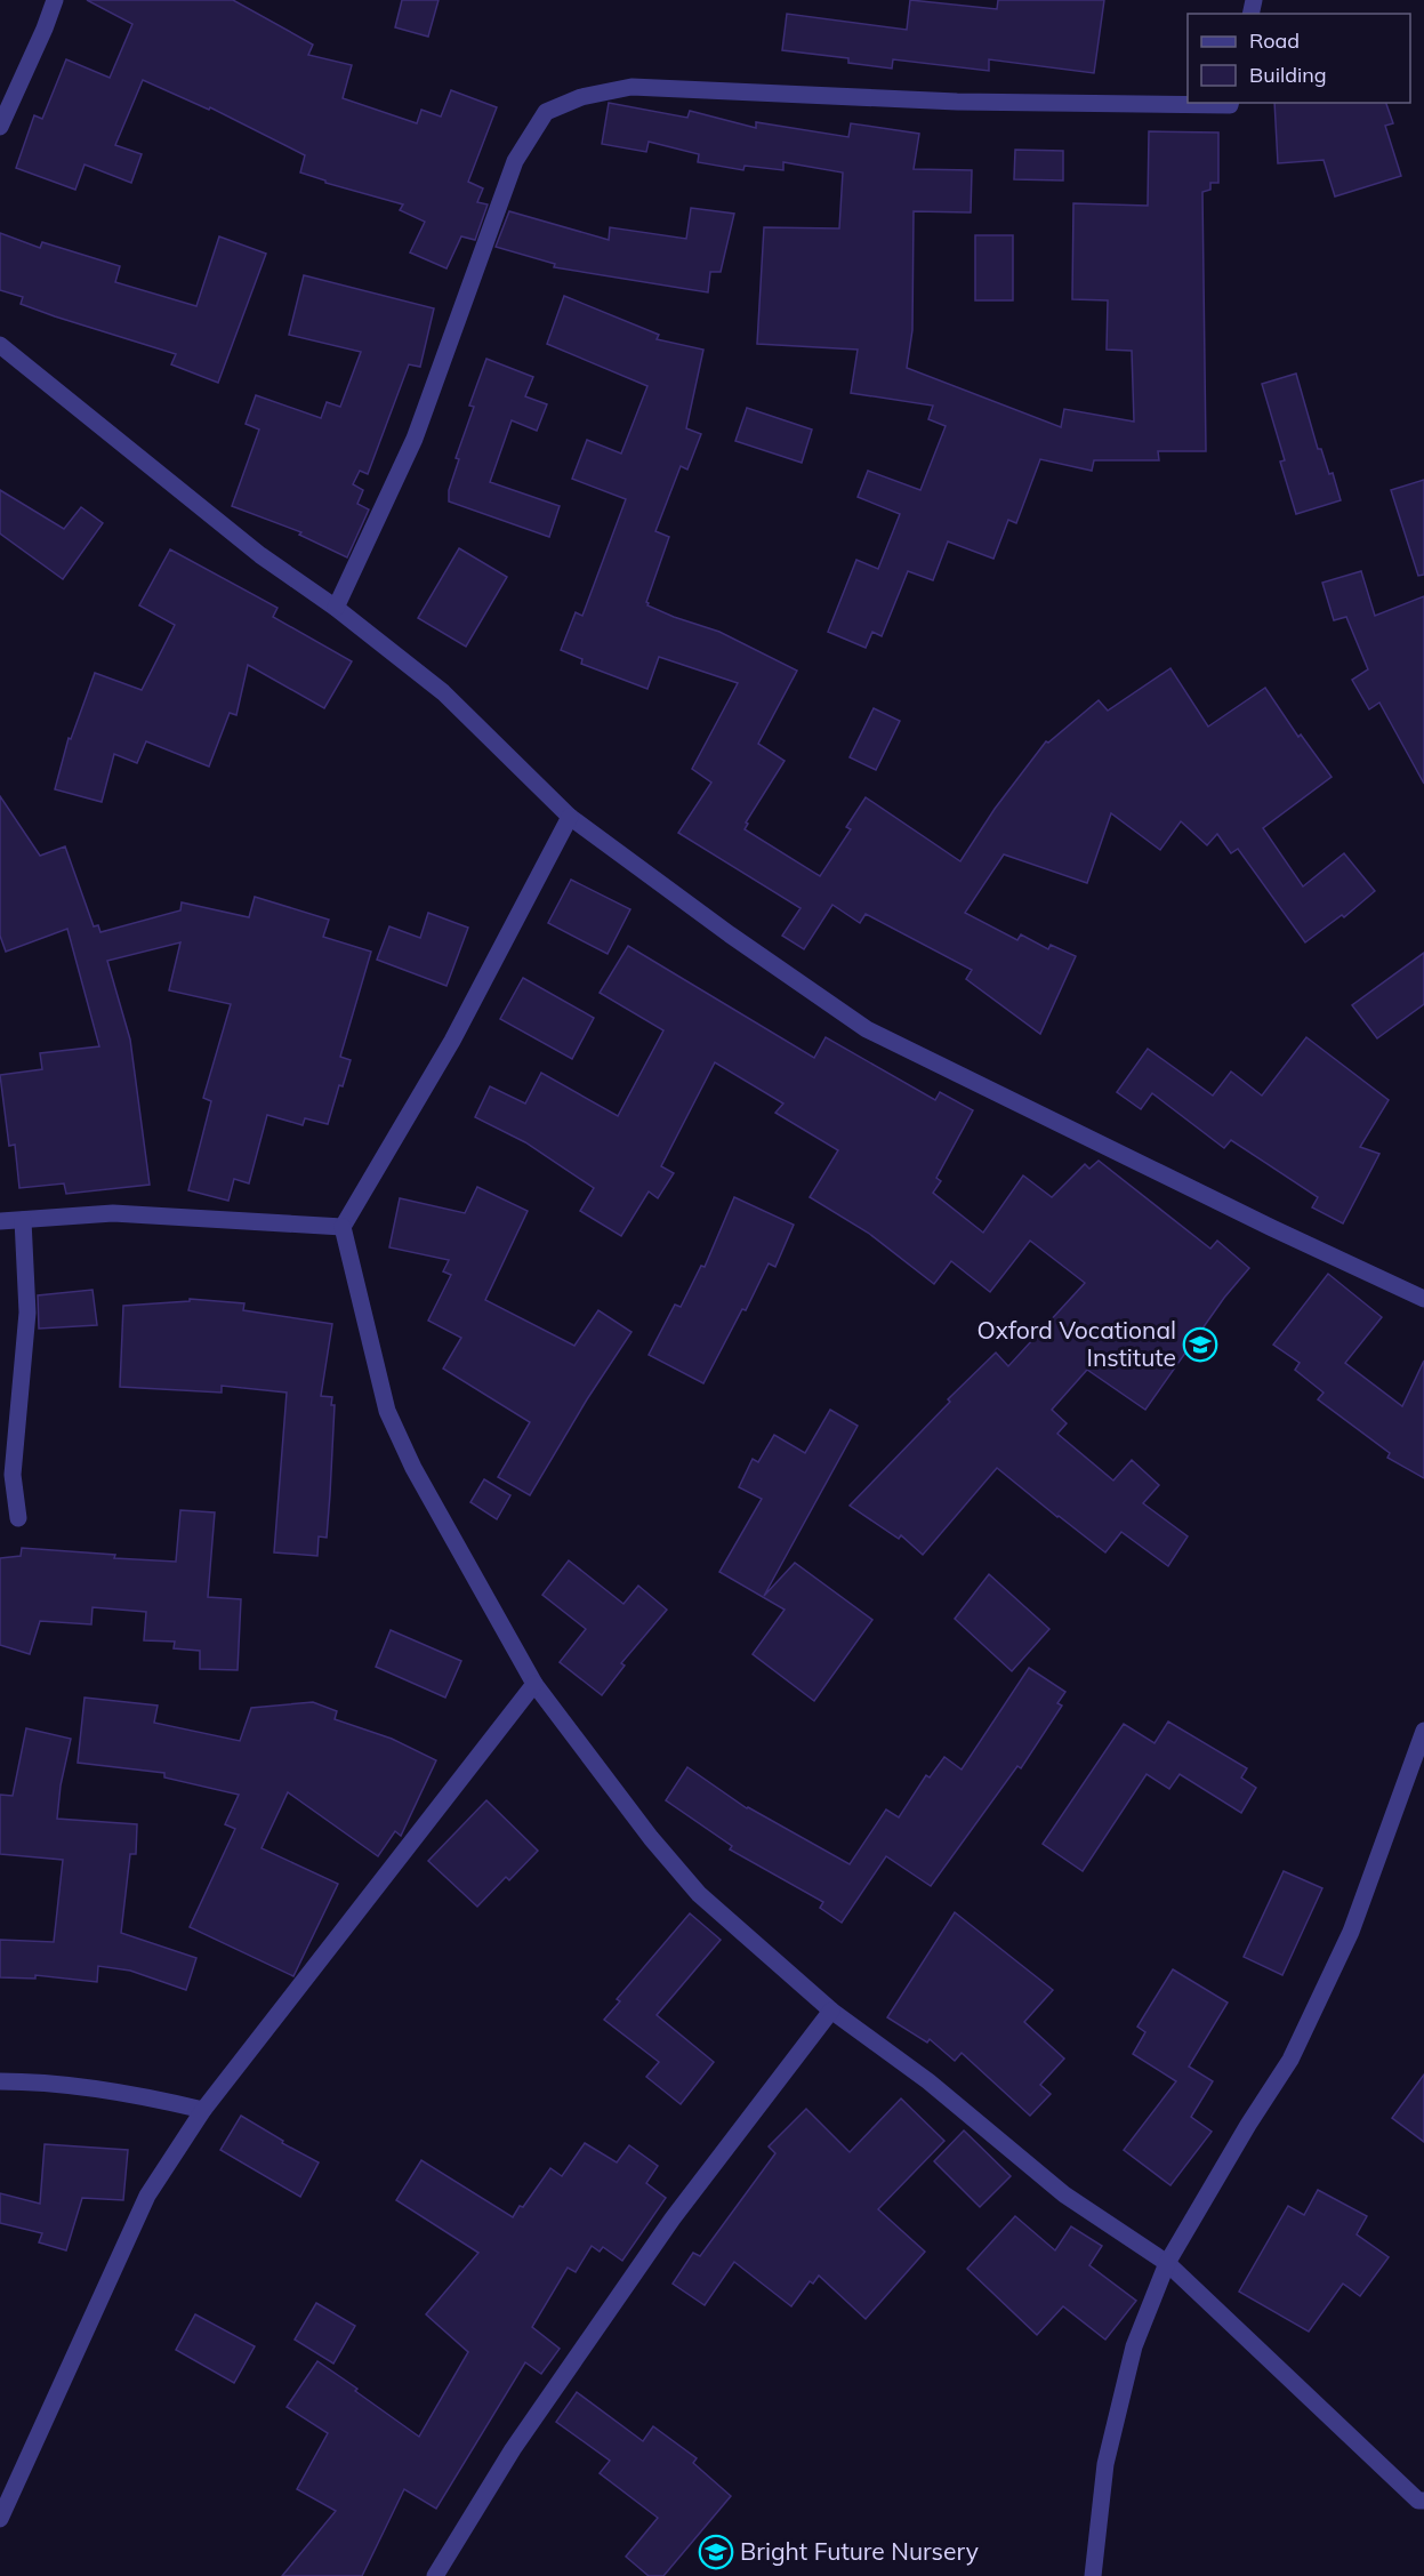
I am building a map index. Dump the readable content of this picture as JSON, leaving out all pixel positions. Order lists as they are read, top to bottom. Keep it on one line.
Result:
{"places":{"school or university":["Oxford Vocational Institute","Bright Future Nursery"]},"legend":["Road","Building"]}
